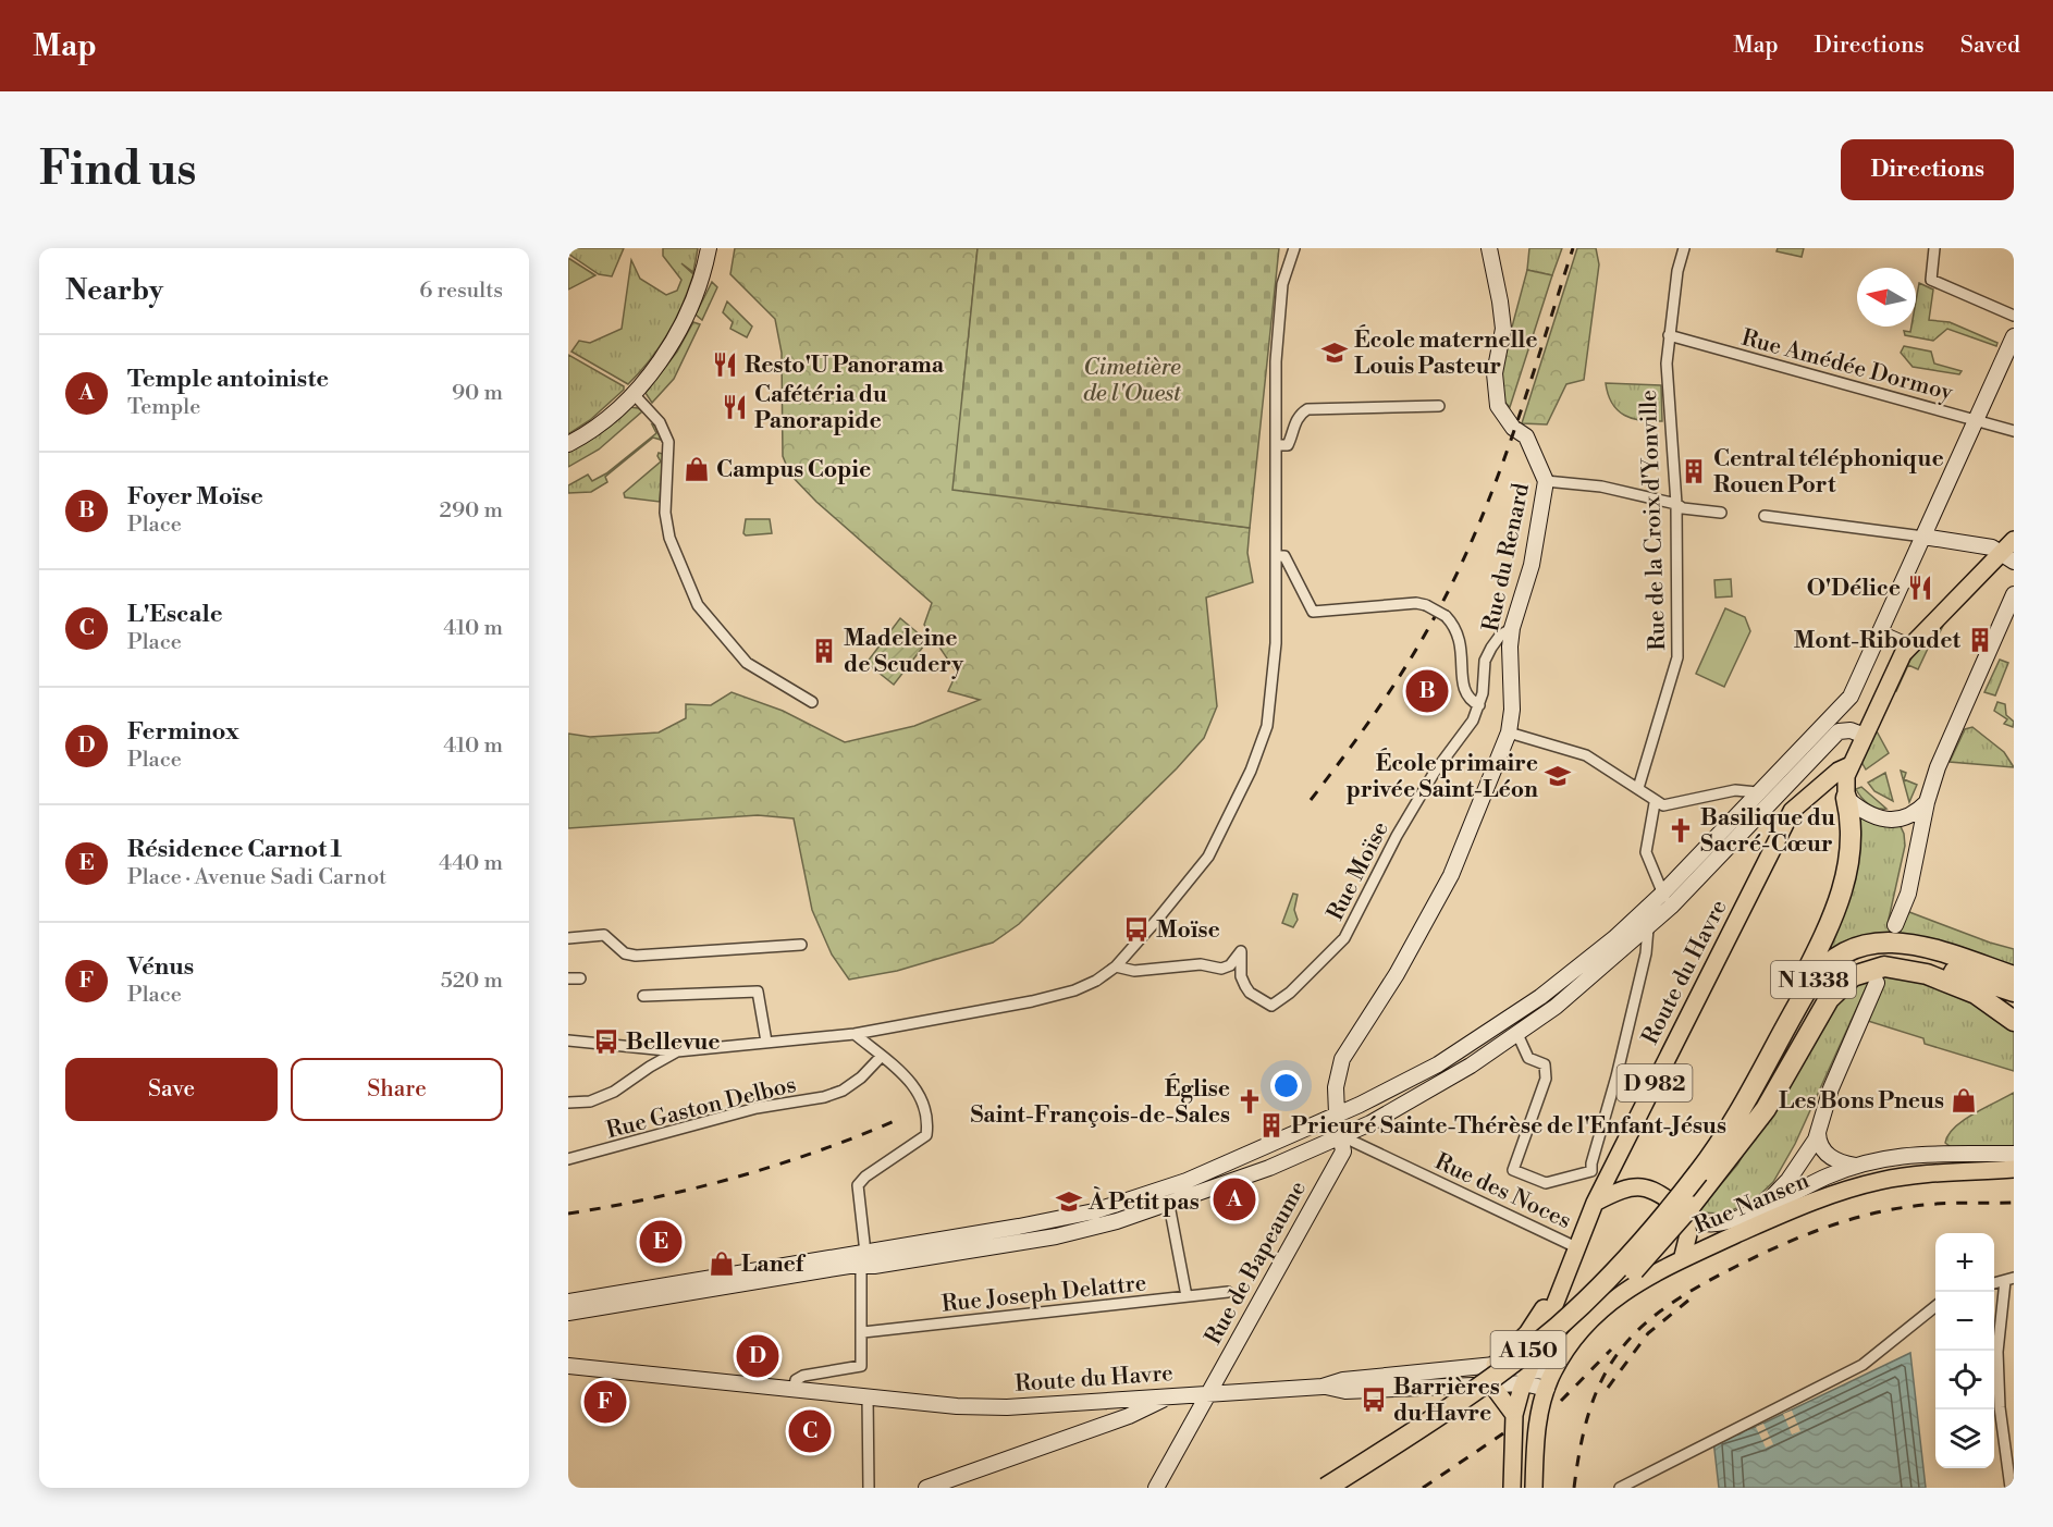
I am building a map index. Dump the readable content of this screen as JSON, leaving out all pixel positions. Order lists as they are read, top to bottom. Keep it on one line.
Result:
{"streets":{"highway":["N 1338","A 150"],"main road":["Rue du Renard","Route du Havre","D 982","Rue Nansen","Rue de Bapeaume"],"street":["Rue Amédée Dormoy","Rue de la Croix d'Yonville","Rue Moïse","Rue Gaston Delbos","Rue des Noces","Rue Joseph Delattre"]},"crossings":[["Rue Amédée Dormoy","Rue de la Croix d'Yonville"],["Rue du Renard","Rue Moïse"],["Rue du Renard","Rue des Noces"],["Rue du Renard","Rue de Bapeaume"],["Route du Havre","D 982"],["Route du Havre","Rue des Noces"],["Route du Havre","Rue Nansen"],["Route du Havre","Rue de Bapeaume"],["N 1338","A 150"],["Rue des Noces","Rue de Bapeaume"],["Rue Nansen","A 150"]],"parks":["Cimetière de l'Ouest"],"places":{"school or university":["École maternelle Louis Pasteur","École primaire privée Saint-Léon","À Petit pas"],"restaurant":["Resto'U Panorama","Cafétéria du Panorapide","O'Délice"],"shop":["Campus Copie","Les Bons Pneus","Lanef"],"building":["Central téléphonique Rouen Port","Mont-Riboudet","Madeleine de Scudery","Prieuré Sainte-Thérèse de l'Enfant-Jésus"],"church":["Basilique du Sacré-Cœur","Église Saint-François-de-Sales"],"bus stop":["Moïse","Bellevue","Barrières du Havre"]},"north":"left","page":{"header":"Map","nav":["Map","Directions","Saved"],"buttons":["Directions",["Save","Share"]],"title":"Find us","heading":["Nearby","6 results"],"list":[{"mark":"A","name":"Temple antoiniste","note":"Temple","value":"90 m"},{"mark":"B","name":"Foyer Moïse","note":"Place","value":"290 m"},{"mark":"C","name":"L'Escale","note":"Place","value":"410 m"},{"mark":"D","name":"Ferminox","note":"Place","value":"410 m"},{"mark":"E","name":"Résidence Carnot 1","note":"Place · Avenue Sadi Carnot","value":"440 m"},{"mark":"F","name":"Vénus","note":"Place","value":"520 m"}],"pins":["B","A","E","D","F","C"],"map_buttons":["+","−"]}}
